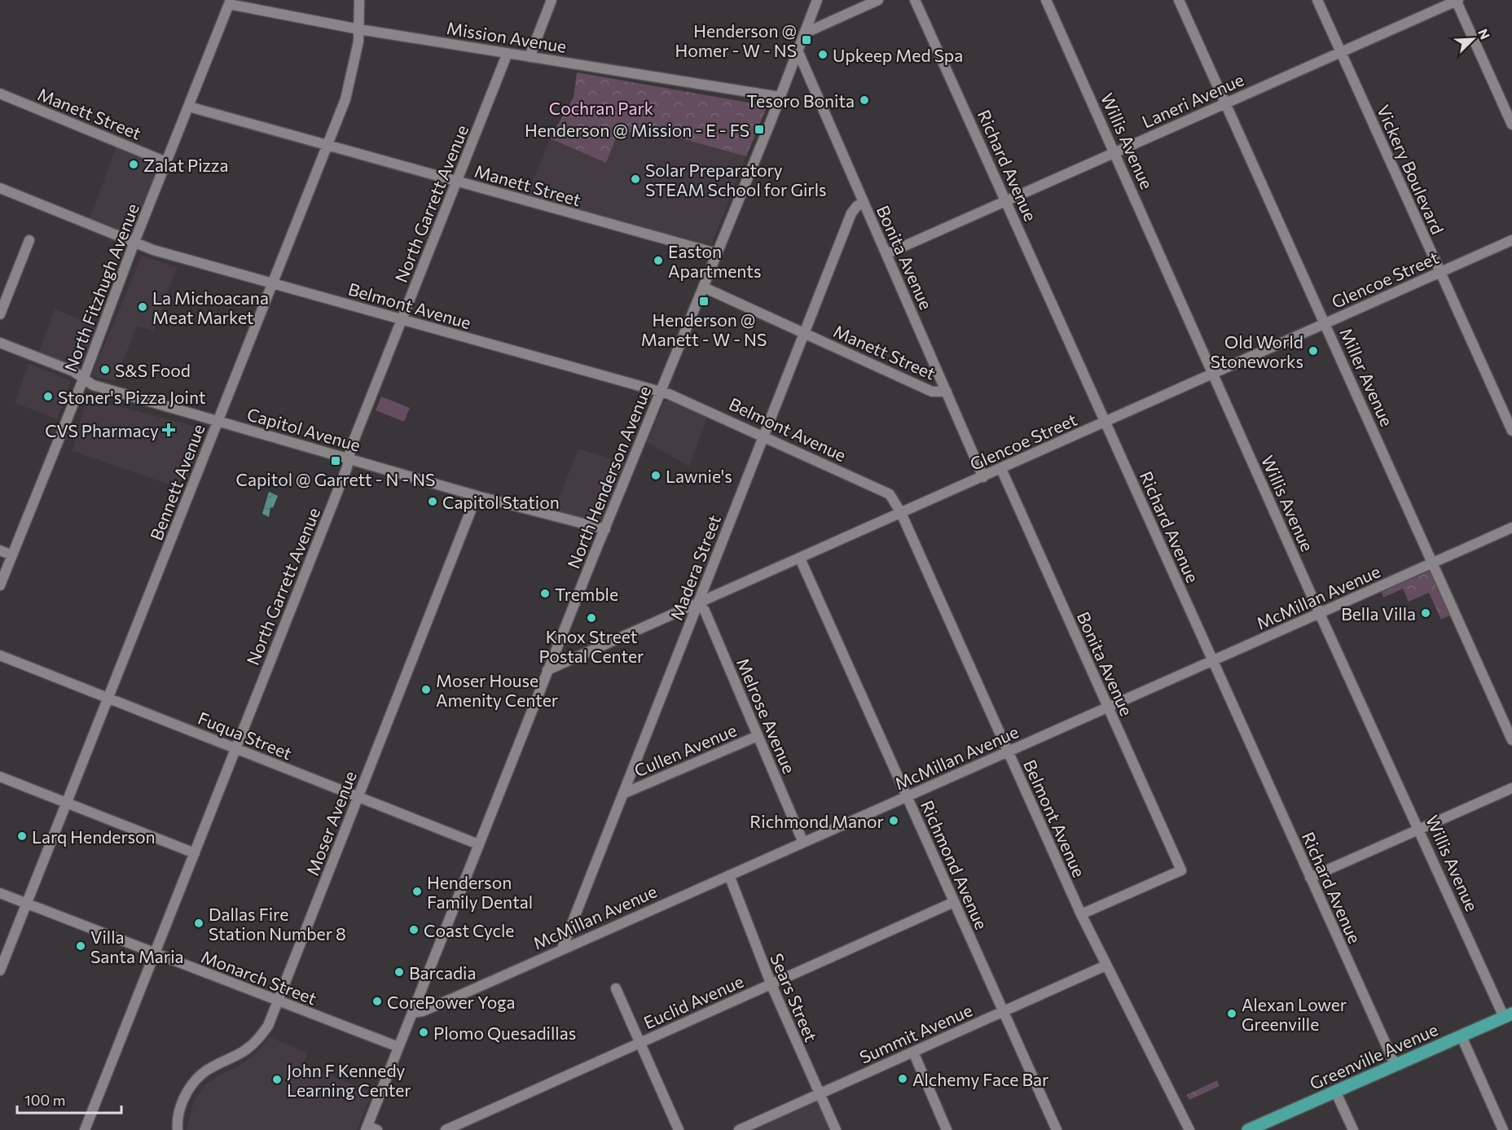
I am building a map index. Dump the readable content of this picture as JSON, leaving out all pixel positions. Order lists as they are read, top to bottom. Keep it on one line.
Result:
{"streets":{"main road":["Greenville Avenue"],"street":["Mission Avenue","Laneri Avenue","Manett Street","Willis Avenue","Richard Avenue","Vickery Boulevard","North Garrett Avenue","Bonita Avenue","Glencoe Street","North Fitzhugh Avenue","Belmont Avenue","Miller Avenue","Capitol Avenue","North Henderson Avenue","Bennett Avenue","Madera Street","McMillan Avenue","Melrose Avenue","Fuqua Street","Cullen Avenue","Moser Avenue","Richmond Avenue","Monarch Street","Sears Street","Euclid Avenue","Summit Avenue"]},"crossings":[["Mission Avenue","North Garrett Avenue"],["Mission Avenue","North Fitzhugh Avenue"],["Mission Avenue","North Henderson Avenue"],["Mission Avenue","Bennett Avenue"],["Laneri Avenue","Willis Avenue"],["Laneri Avenue","Richard Avenue"],["Laneri Avenue","Vickery Boulevard"],["Laneri Avenue","Bonita Avenue"],["Laneri Avenue","Miller Avenue"],["Manett Street","North Garrett Avenue"],["Manett Street","Bonita Avenue"],["Manett Street","North Fitzhugh Avenue"],["Manett Street","North Henderson Avenue"],["Manett Street","Bennett Avenue"],["Manett Street","Madera Street"],["Willis Avenue","Glencoe Street"],["Willis Avenue","McMillan Avenue"],["Willis Avenue","Greenville Avenue"],["Richard Avenue","Glencoe Street"],["Richard Avenue","McMillan Avenue"],["Richard Avenue","Greenville Avenue"],["Vickery Boulevard","Glencoe Street"],["North Garrett Avenue","Belmont Avenue"],["North Garrett Avenue","Capitol Avenue"],["North Garrett Avenue","Fuqua Street"],["North Garrett Avenue","Monarch Street"],["Bonita Avenue","Glencoe Street"],["Bonita Avenue","Belmont Avenue"],["Bonita Avenue","North Henderson Avenue"],["Bonita Avenue","Madera Street"],["Bonita Avenue","McMillan Avenue"],["Glencoe Street","Belmont Avenue"],["Glencoe Street","Miller Avenue"],["Glencoe Street","North Henderson Avenue"],["Glencoe Street","Madera Street"],["Glencoe Street","Melrose Avenue"],["Glencoe Street","Richmond Avenue"],["North Fitzhugh Avenue","Belmont Avenue"],["North Fitzhugh Avenue","Capitol Avenue"],["Belmont Avenue","North Henderson Avenue"],["Belmont Avenue","Bennett Avenue"],["Belmont Avenue","Madera Street"],["Belmont Avenue","McMillan Avenue"],["Belmont Avenue","Summit Avenue"],["Miller Avenue","McMillan Avenue"],["Capitol Avenue","North Henderson Avenue"],["Capitol Avenue","Bennett Avenue"],["Capitol Avenue","Moser Avenue"],["North Henderson Avenue","McMillan Avenue"],["North Henderson Avenue","Fuqua Street"],["North Henderson Avenue","Monarch Street"],["Bennett Avenue","Fuqua Street"],["Bennett Avenue","Monarch Street"],["Madera Street","McMillan Avenue"],["Madera Street","Melrose Avenue"],["Madera Street","Cullen Avenue"],["McMillan Avenue","Melrose Avenue"],["McMillan Avenue","Richmond Avenue"],["McMillan Avenue","Sears Street"],["Melrose Avenue","Cullen Avenue"],["Fuqua Street","Moser Avenue"],["Moser Avenue","Monarch Street"],["Richmond Avenue","Euclid Avenue"],["Richmond Avenue","Summit Avenue"],["Sears Street","Euclid Avenue"],["Sears Street","Summit Avenue"]],"parks":["Cochran Park"],"places":{"transit":["Henderson @ Homer - W - NS","Henderson @ Mission - E - FS","Henderson @ Manett - W - NS","Capitol @ Garrett - N - NS"],"other":["Upkeep Med Spa","Tesoro Bonita","Zalat Pizza","Solar Preparatory STEAM School for Girls","Easton Apartments","La Michoacana Meat Market","Old World Stoneworks","S&S Food","Stoner's Pizza Joint","Lawnie's","Capitol Station","Tremble","Bella Villa","Knox Street Postal Center","Moser House Amenity Center","Richmond Manor","Larq Henderson","Henderson Family Dental","Dallas Fire Station Number 8","Coast Cycle","Villa Santa Maria","Barcadia","CorePower Yoga","Alexan Lower Greenville","Plomo Quesadillas","Alchemy Face Bar","John F Kennedy Learning Center"],"health":["CVS Pharmacy"]},"scale_bar":"100 m","north":"top right"}
